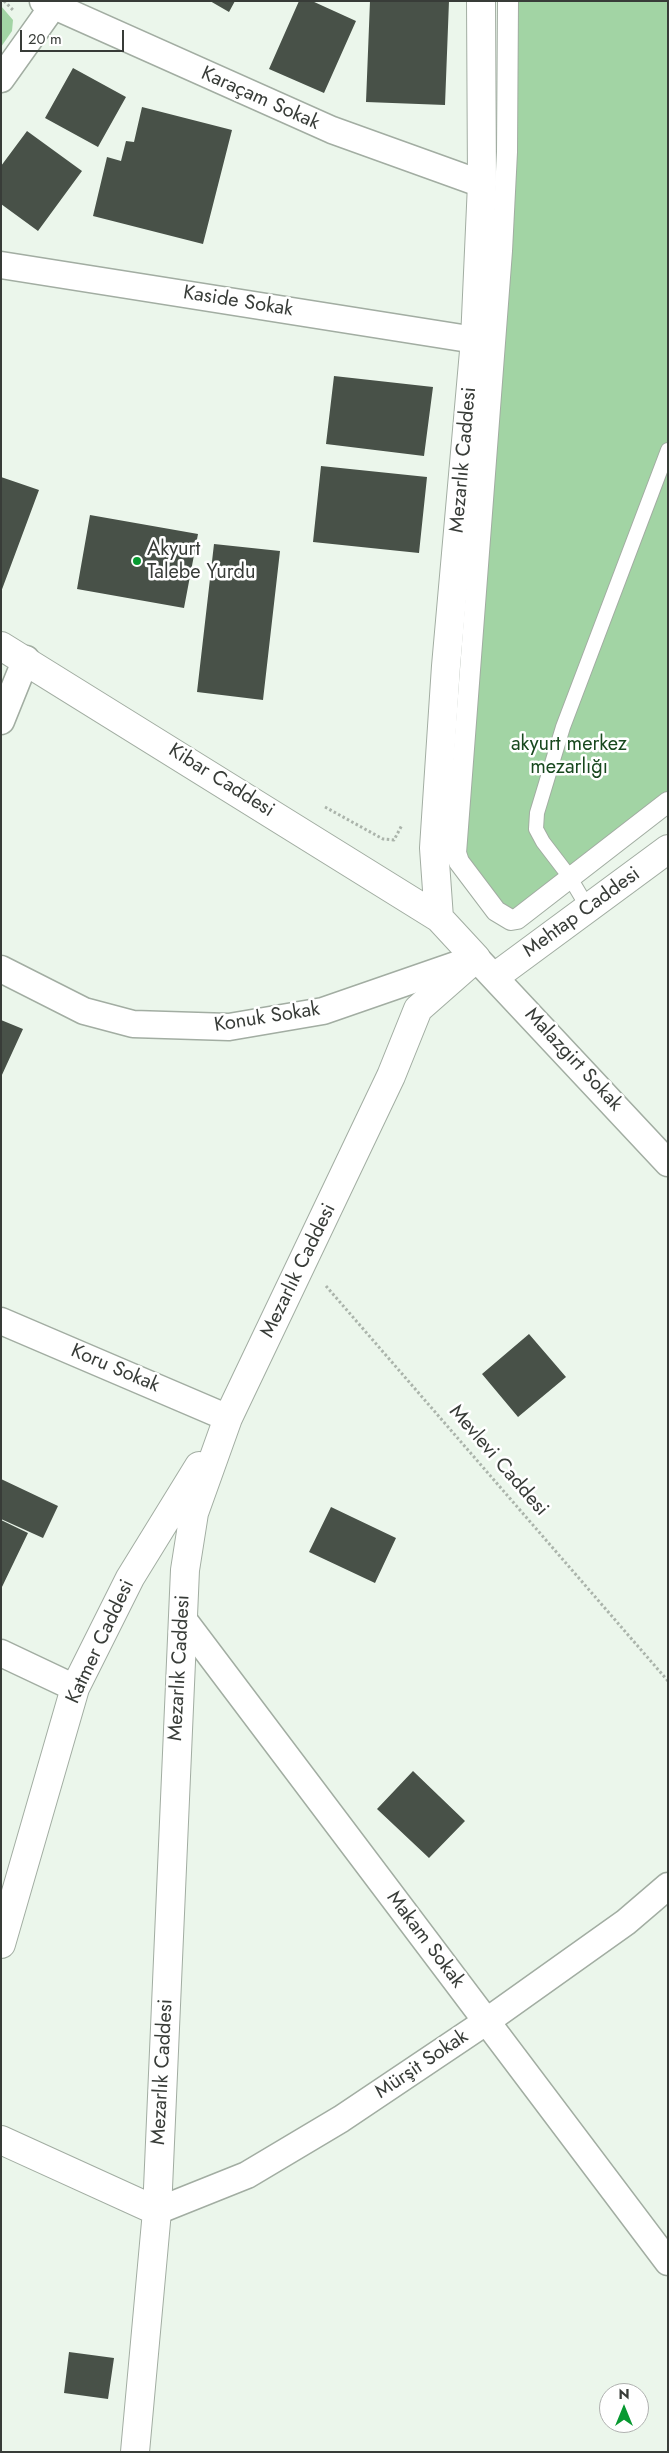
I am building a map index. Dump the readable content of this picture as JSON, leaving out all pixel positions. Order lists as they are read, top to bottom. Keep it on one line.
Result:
{"streets":{"street":["Karaçam Sokak","Kaside Sokak","Mezarlık Caddesi","Kibar Caddesi","Mehtap Caddesi","Konuk Sokak","Malazgirt Sokak","Koru Sokak","Katmer Caddesi","Makam Sokak","Mürşit Sokak"],"path":["Mevlevi Caddesi"]},"crossings":[["Karaçam Sokak","Mezarlık Caddesi"],["Kaside Sokak","Mezarlık Caddesi"],["Mezarlık Caddesi","Kibar Caddesi"],["Mezarlık Caddesi","Konuk Sokak"],["Mezarlık Caddesi","Malazgirt Sokak"],["Mezarlık Caddesi","Koru Sokak"],["Mezarlık Caddesi","Mevlevi Caddesi"],["Mezarlık Caddesi","Katmer Caddesi"],["Mezarlık Caddesi","Makam Sokak"],["Mezarlık Caddesi","Mürşit Sokak"],["Kibar Caddesi","Konuk Sokak"],["Kibar Caddesi","Malazgirt Sokak"],["Mehtap Caddesi","Malazgirt Sokak"],["Konuk Sokak","Malazgirt Sokak"],["Koru Sokak","Katmer Caddesi"],["Makam Sokak","Mürşit Sokak"]],"parks":["akyurt merkez mezarlığı"],"places":["Akyurt Talebe Yurdu"],"scale_bar":"20 m","north":"top"}
